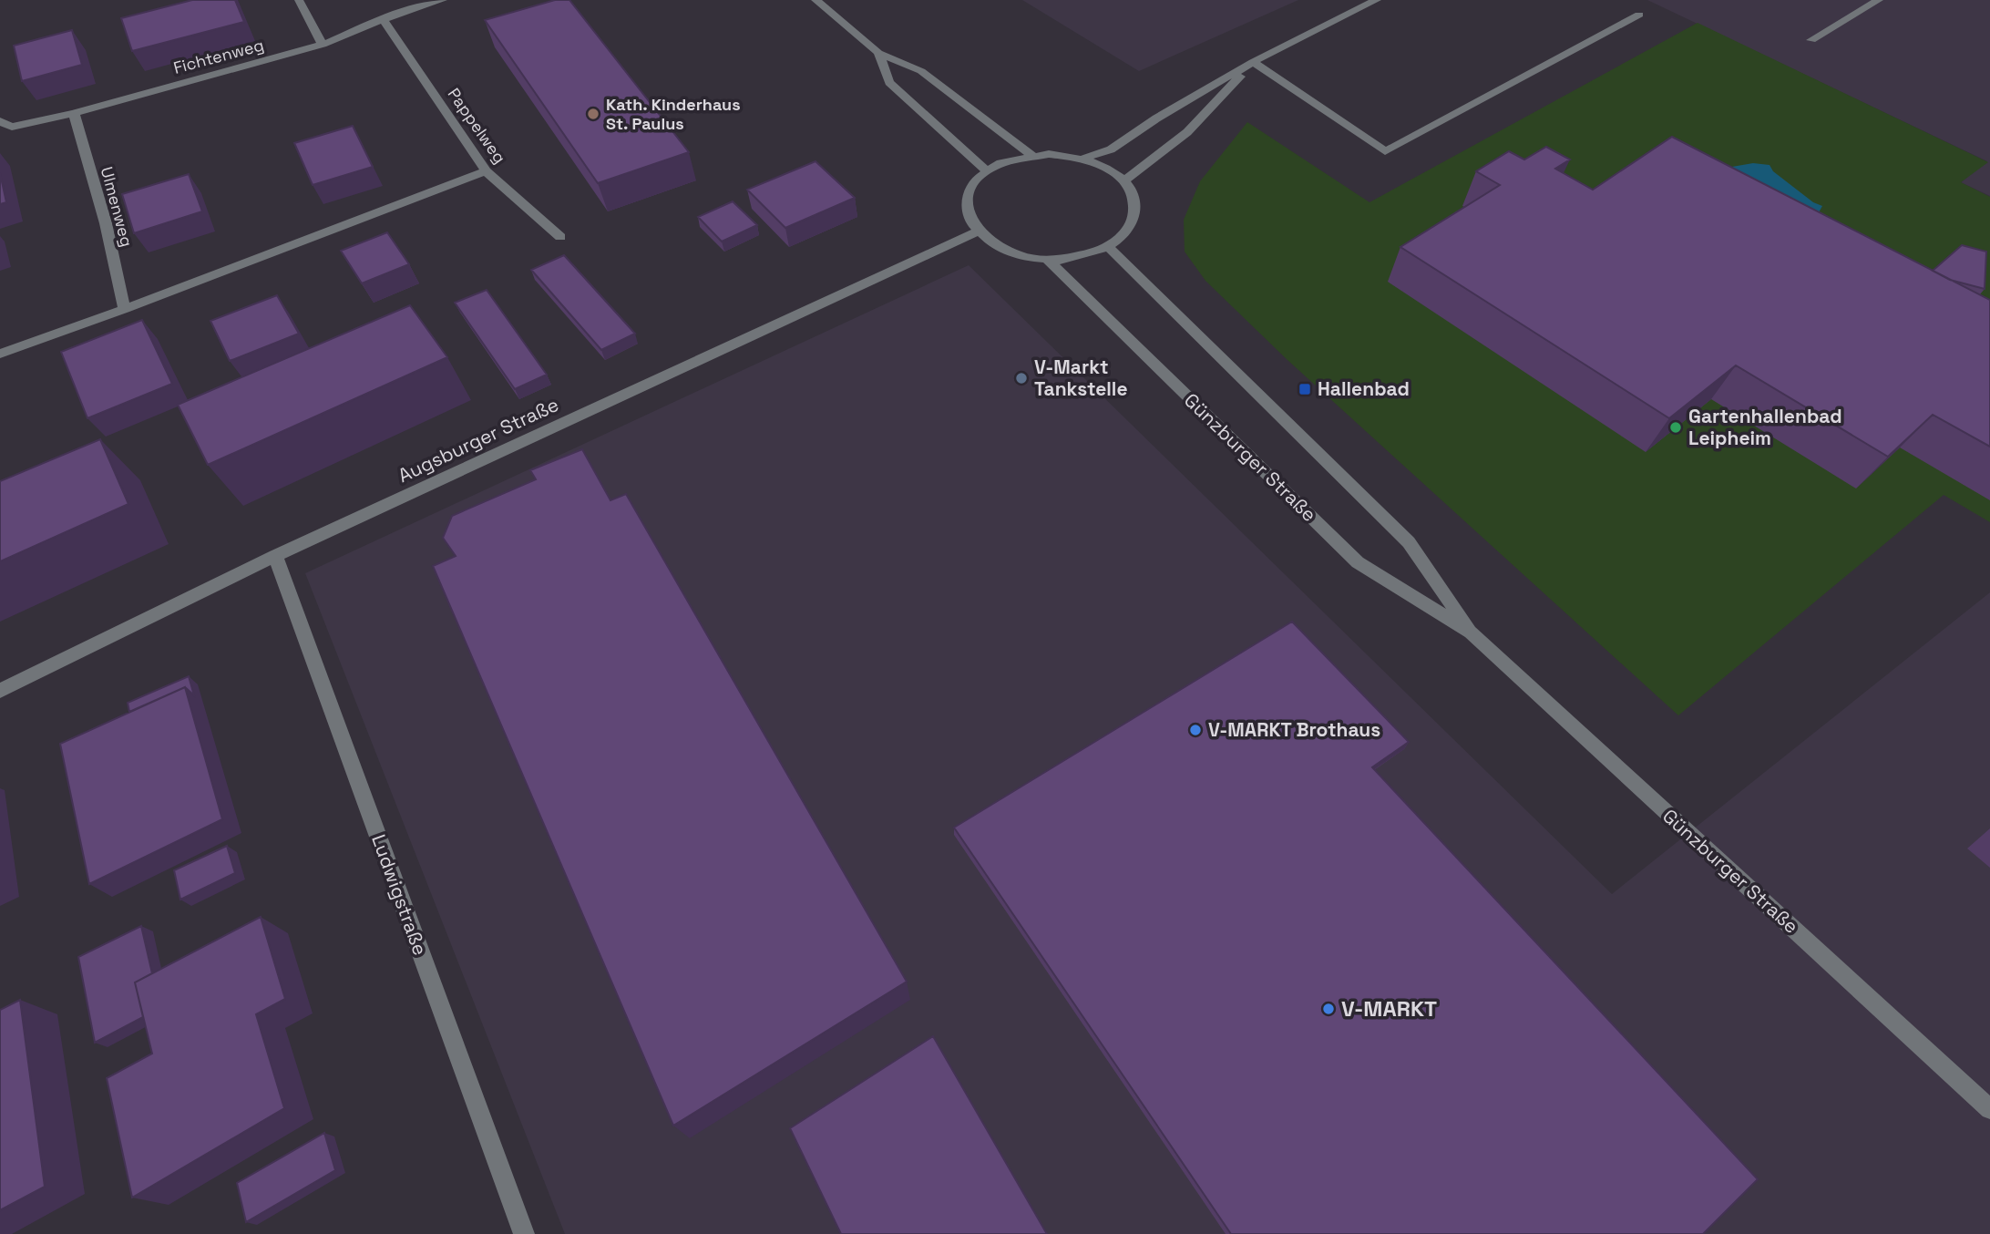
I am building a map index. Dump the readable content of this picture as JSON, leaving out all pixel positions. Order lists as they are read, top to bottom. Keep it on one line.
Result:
{"streets":{"street":["Fichtenweg","Pappelweg","Ulmenweg","Augsburger Straße","Günzburger Straße","Ludwigstraße"]},"crossings":[["Fichtenweg","Pappelweg"],["Fichtenweg","Ulmenweg"],["Augsburger Straße","Günzburger Straße"],["Augsburger Straße","Ludwigstraße"]],"places":{"other":["Kath. Kinderhaus St. Paulus","V-Markt Tankstelle","Gartenhallenbad Leipheim","V-MARKT Brothaus","V-MARKT"],"transit":["Hallenbad"]}}
